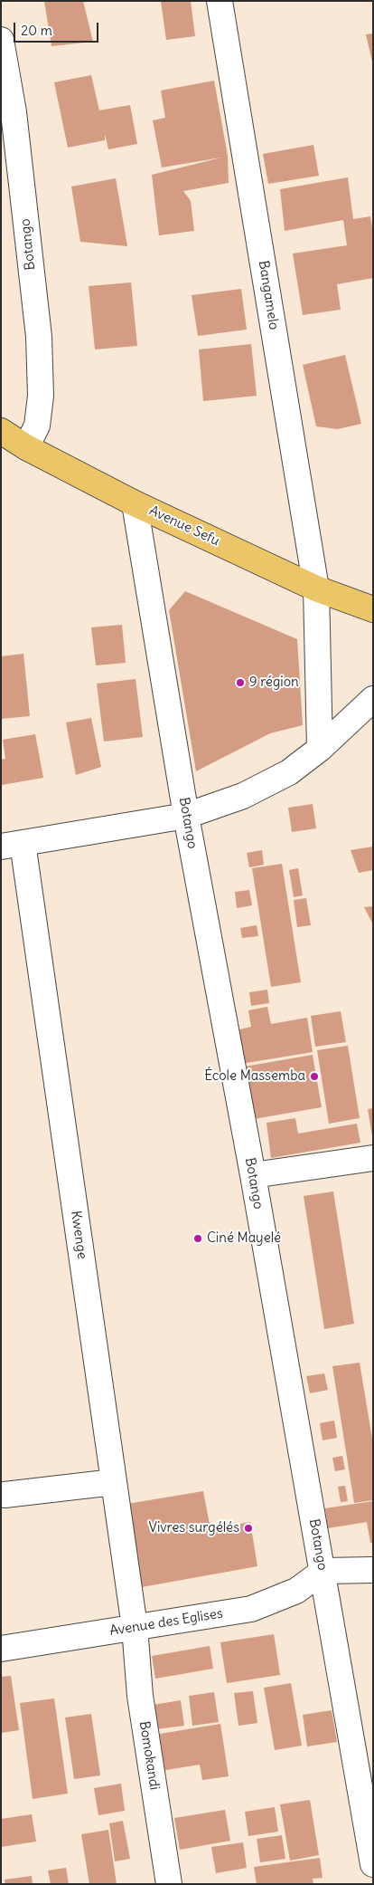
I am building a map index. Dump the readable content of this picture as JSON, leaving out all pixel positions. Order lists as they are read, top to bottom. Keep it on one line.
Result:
{"streets":{"main road":["Avenue Sefu"],"street":["Botango","Bangamelo","Kwenge","Avenue des Eglises","Bomokandi"]},"crossings":[["Botango","Avenue Sefu"],["Botango","Avenue des Eglises"],["Bangamelo","Avenue Sefu"],["Kwenge","Avenue des Eglises"],["Kwenge","Bomokandi"],["Avenue des Eglises","Bomokandi"]],"places":["9 région","École Massemba","Ciné Mayelé","Vivres surgélés"],"scale_bar":"20 m"}
